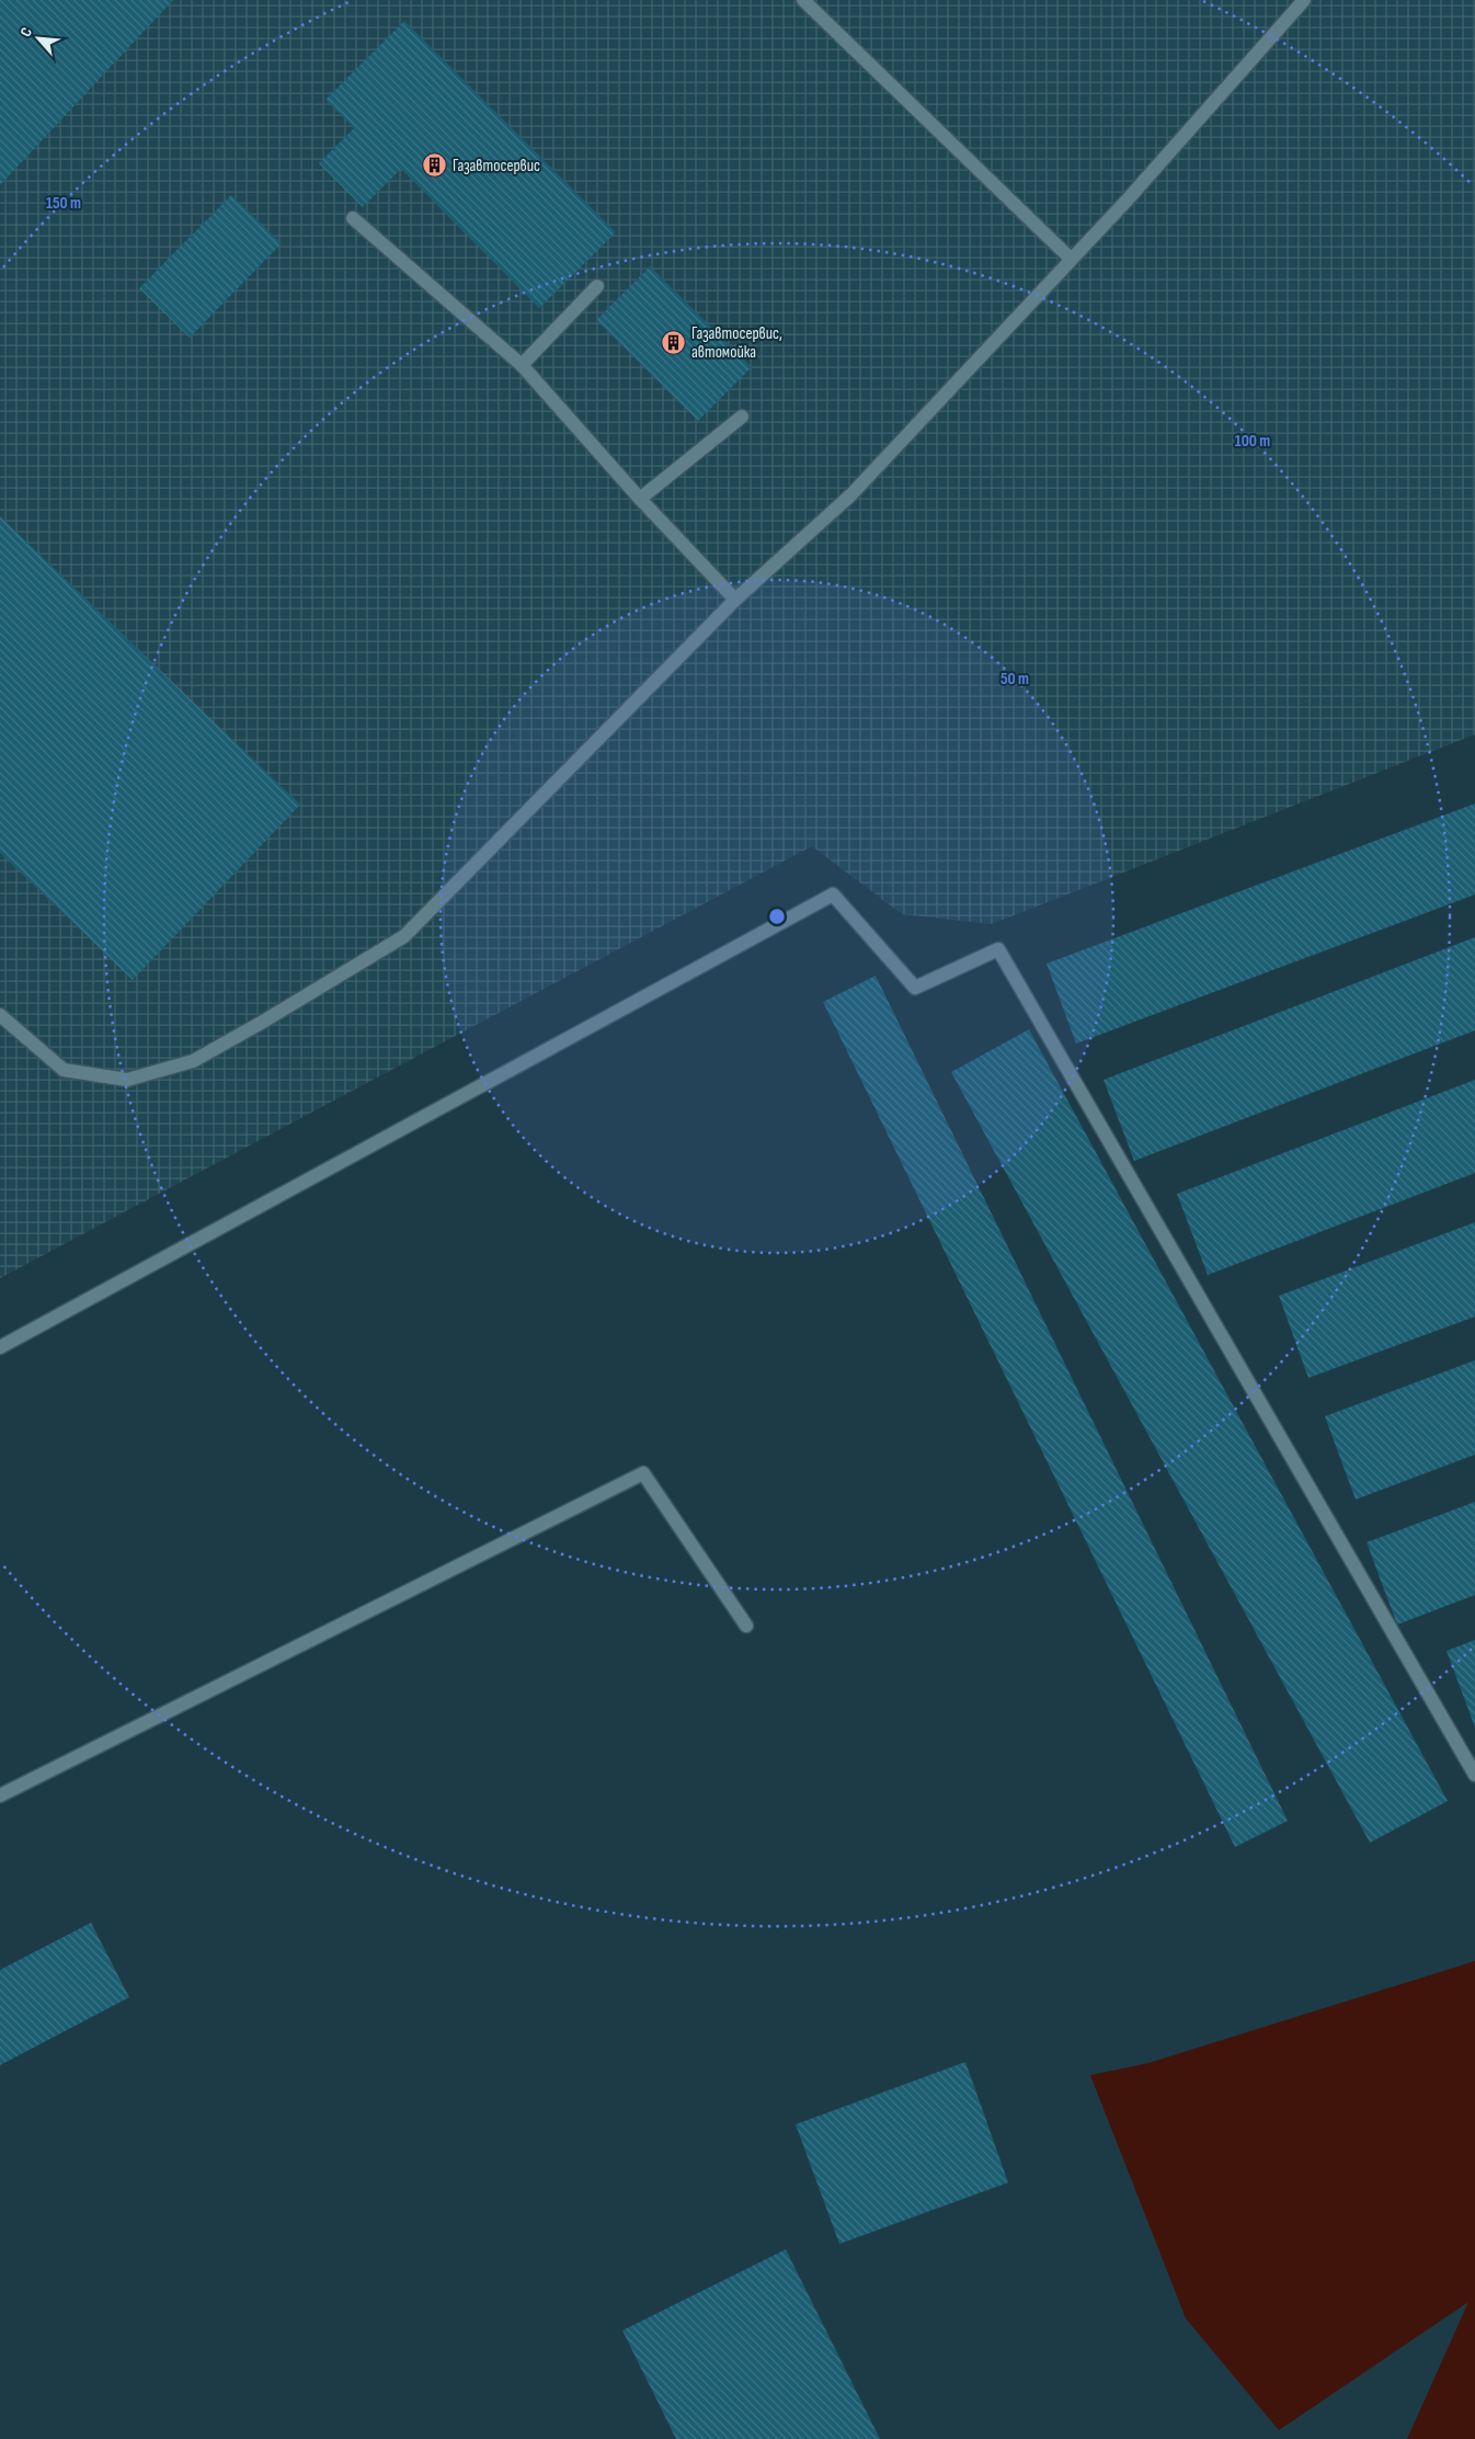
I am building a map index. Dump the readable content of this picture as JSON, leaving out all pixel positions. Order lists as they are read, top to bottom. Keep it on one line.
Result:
{"places":{"building":["Газавтосервис","Газавтосервис, автомойка"]},"north":"top left","rings":["150 m","100 m","50 m"]}
